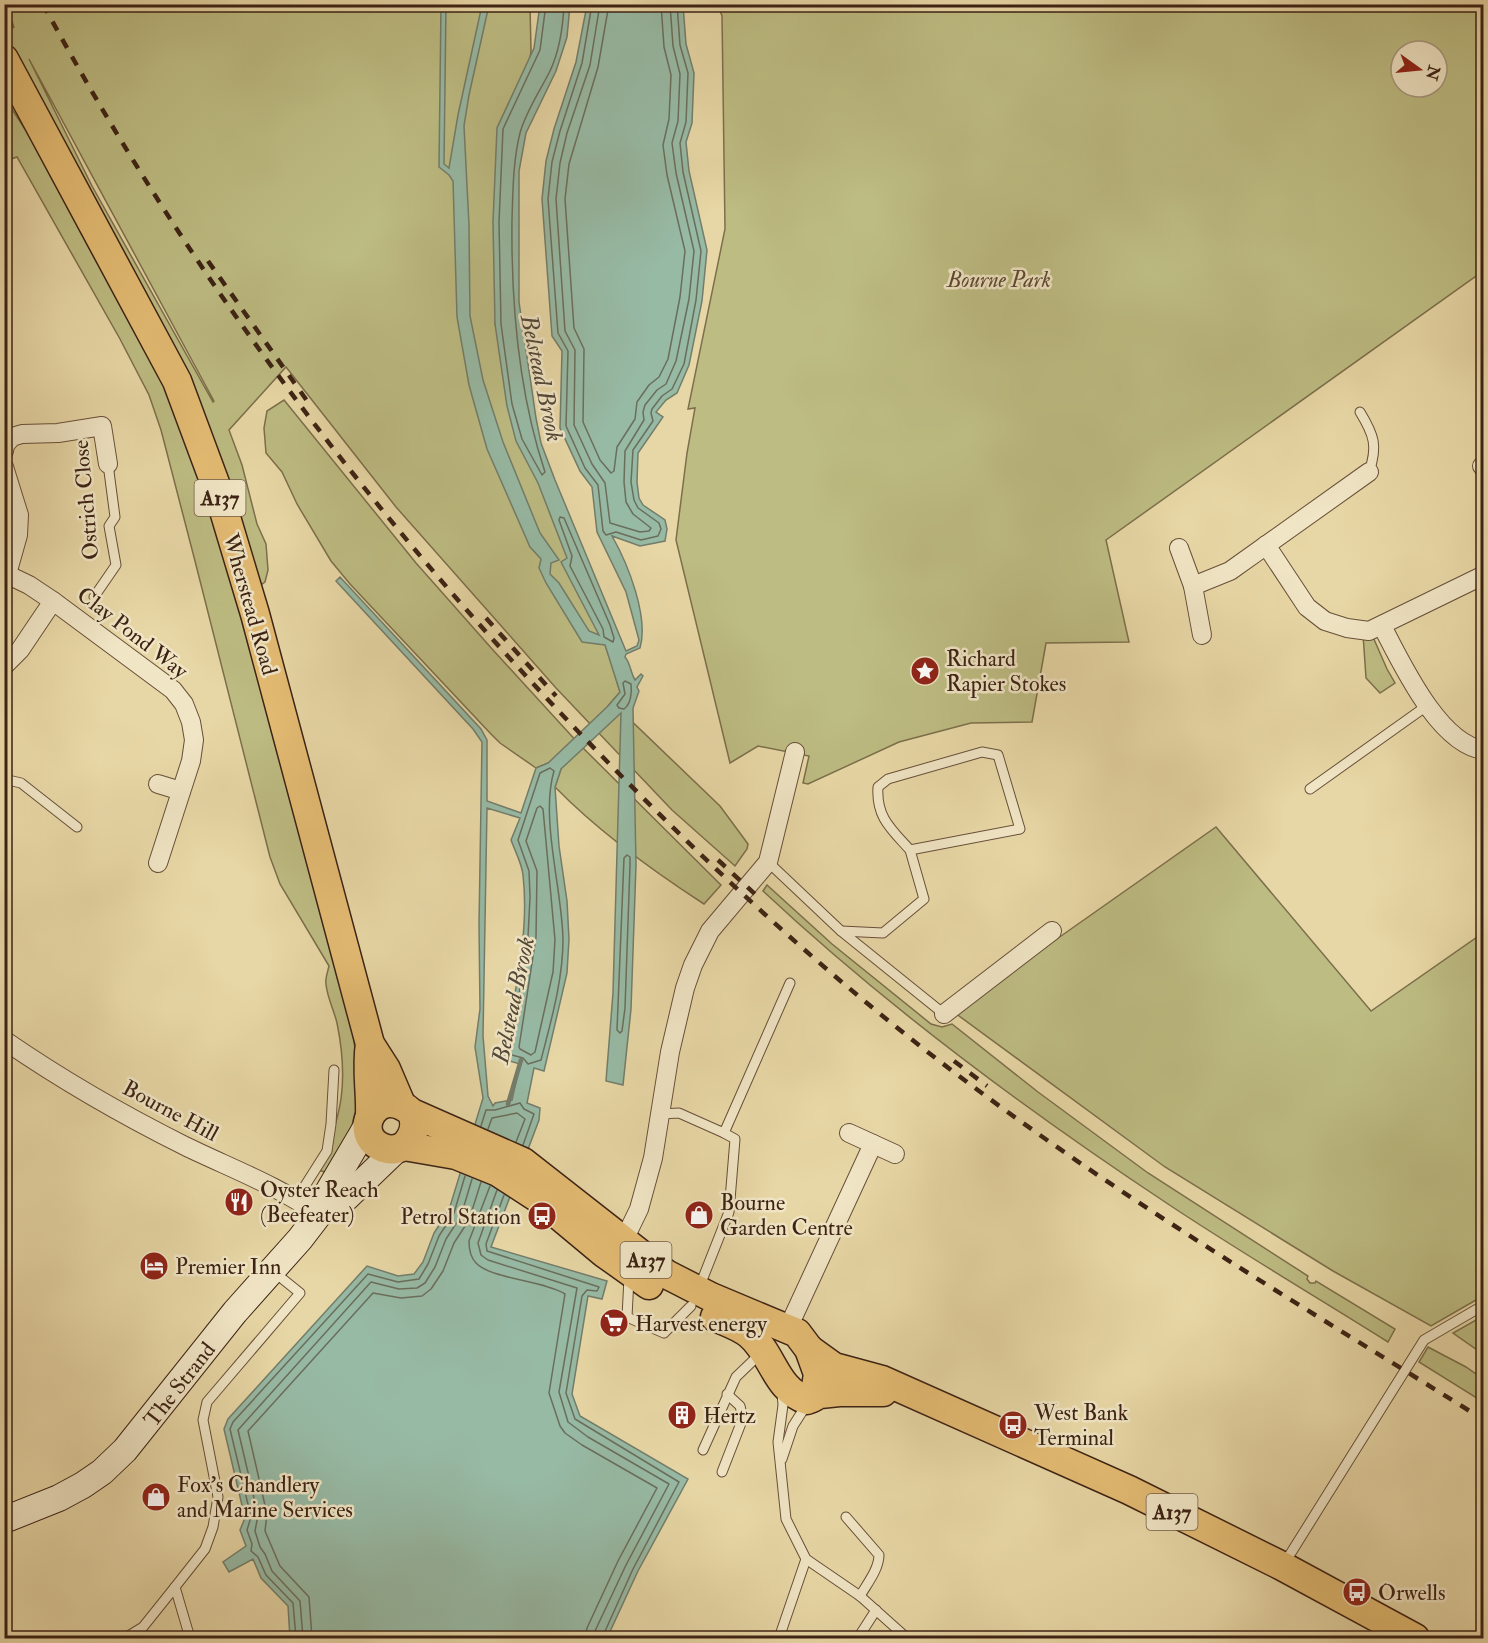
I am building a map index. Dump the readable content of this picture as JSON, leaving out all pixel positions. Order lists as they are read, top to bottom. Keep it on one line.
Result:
{"streets":{"main road":["A137","Wherstead Road","The Strand"],"street":["Ostrich Close","Clay Pond Way","Bourne Hill"]},"crossings":[["A137","Wherstead Road"],["A137","The Strand"],["Bourne Hill","The Strand"]],"water":["Belstead Brook"],"parks":["Bourne Park"],"places":{"place":["Richard Rapier Stokes"],"restaurant":["Oyster Reach (Beefeater)"],"shop":["Bourne Garden Centre","Fox's Chandlery and Marine Services"],"bus stop":["Petrol Station","West Bank Terminal","Orwells"],"hotel":["Premier Inn"],"supermarket":["Harvest energy"],"building":["Hertz"]},"north":"right"}
